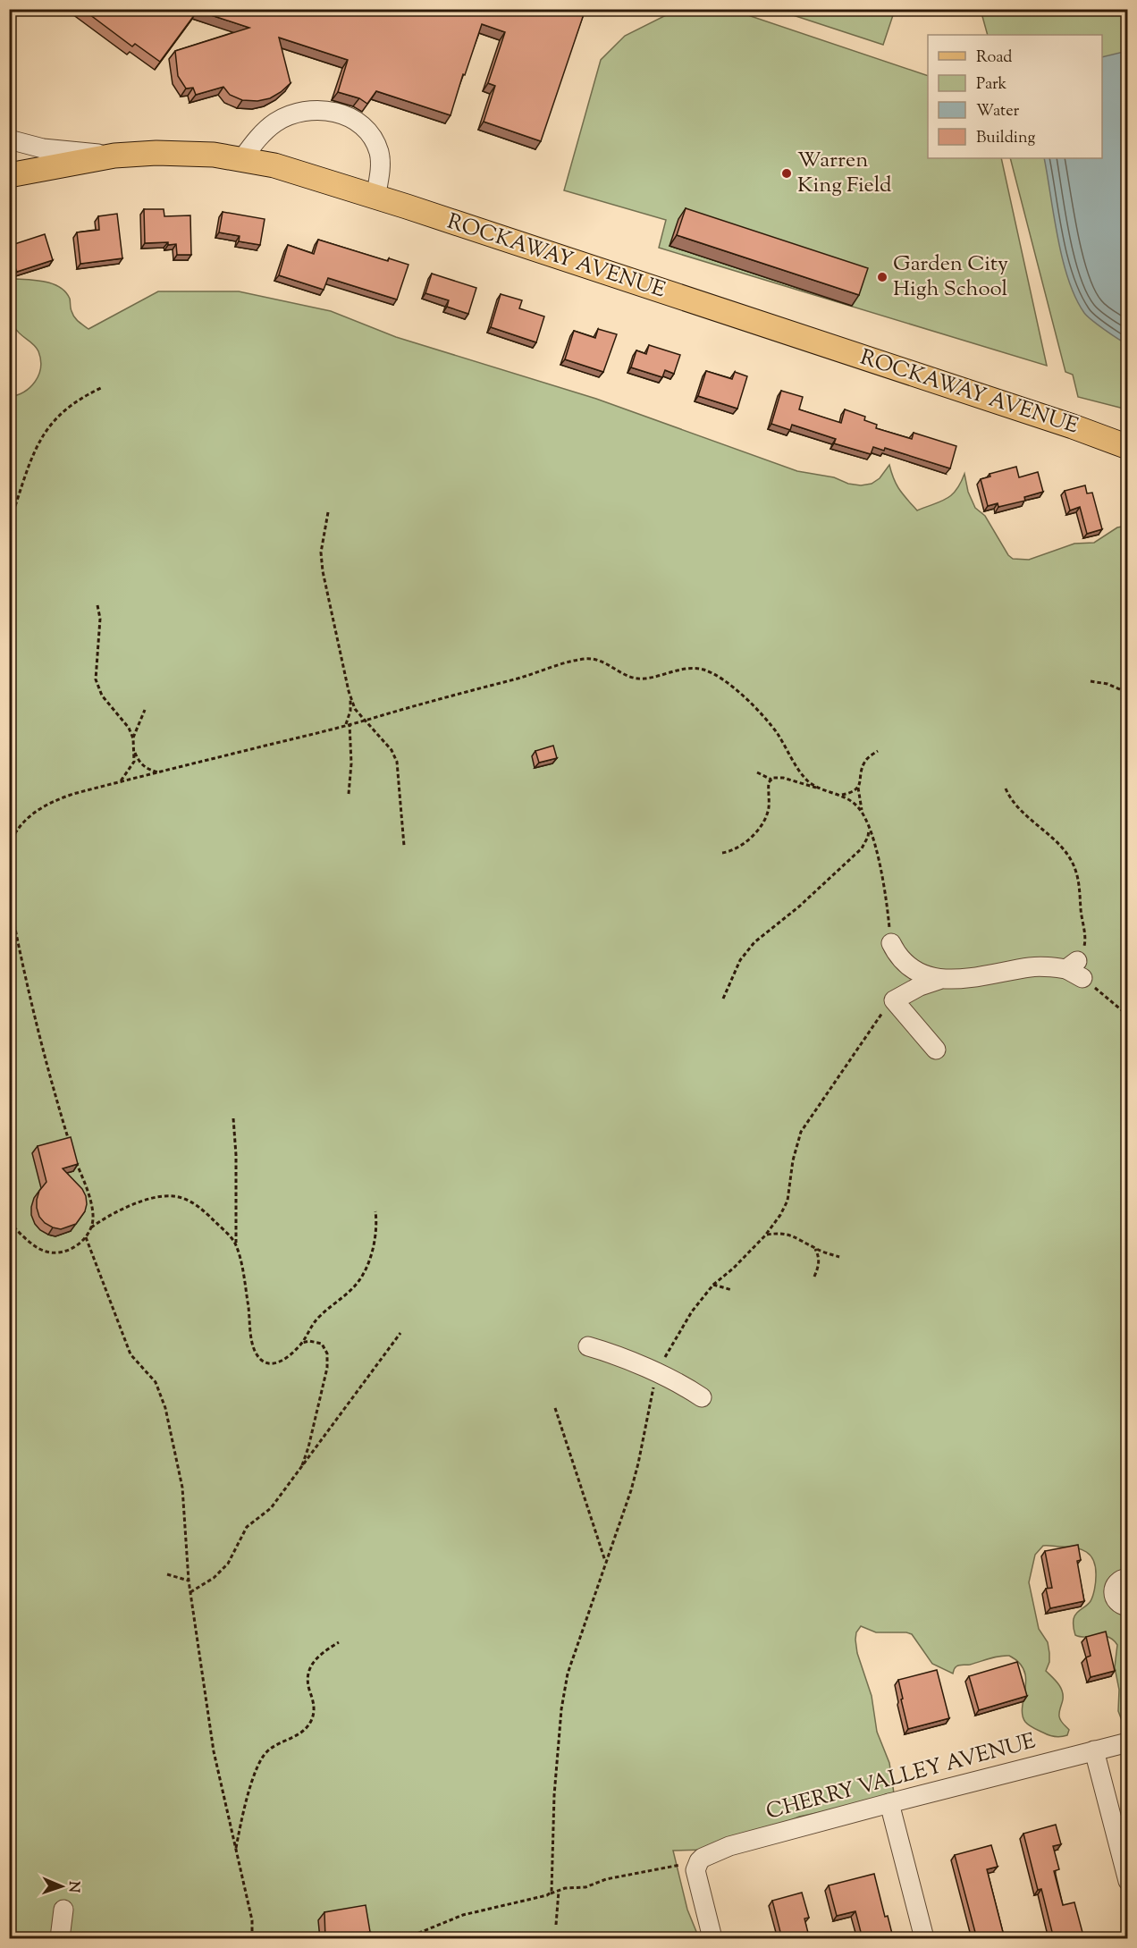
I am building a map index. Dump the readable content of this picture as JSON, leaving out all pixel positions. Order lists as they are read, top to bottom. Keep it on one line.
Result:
{"streets":{"main road":["ROCKAWAY AVENUE"],"street":["CHERRY VALLEY AVENUE"]},"places":["Warren King Field","Garden City High School"],"legend":["Road","Park","Water","Building"],"north":"right"}
